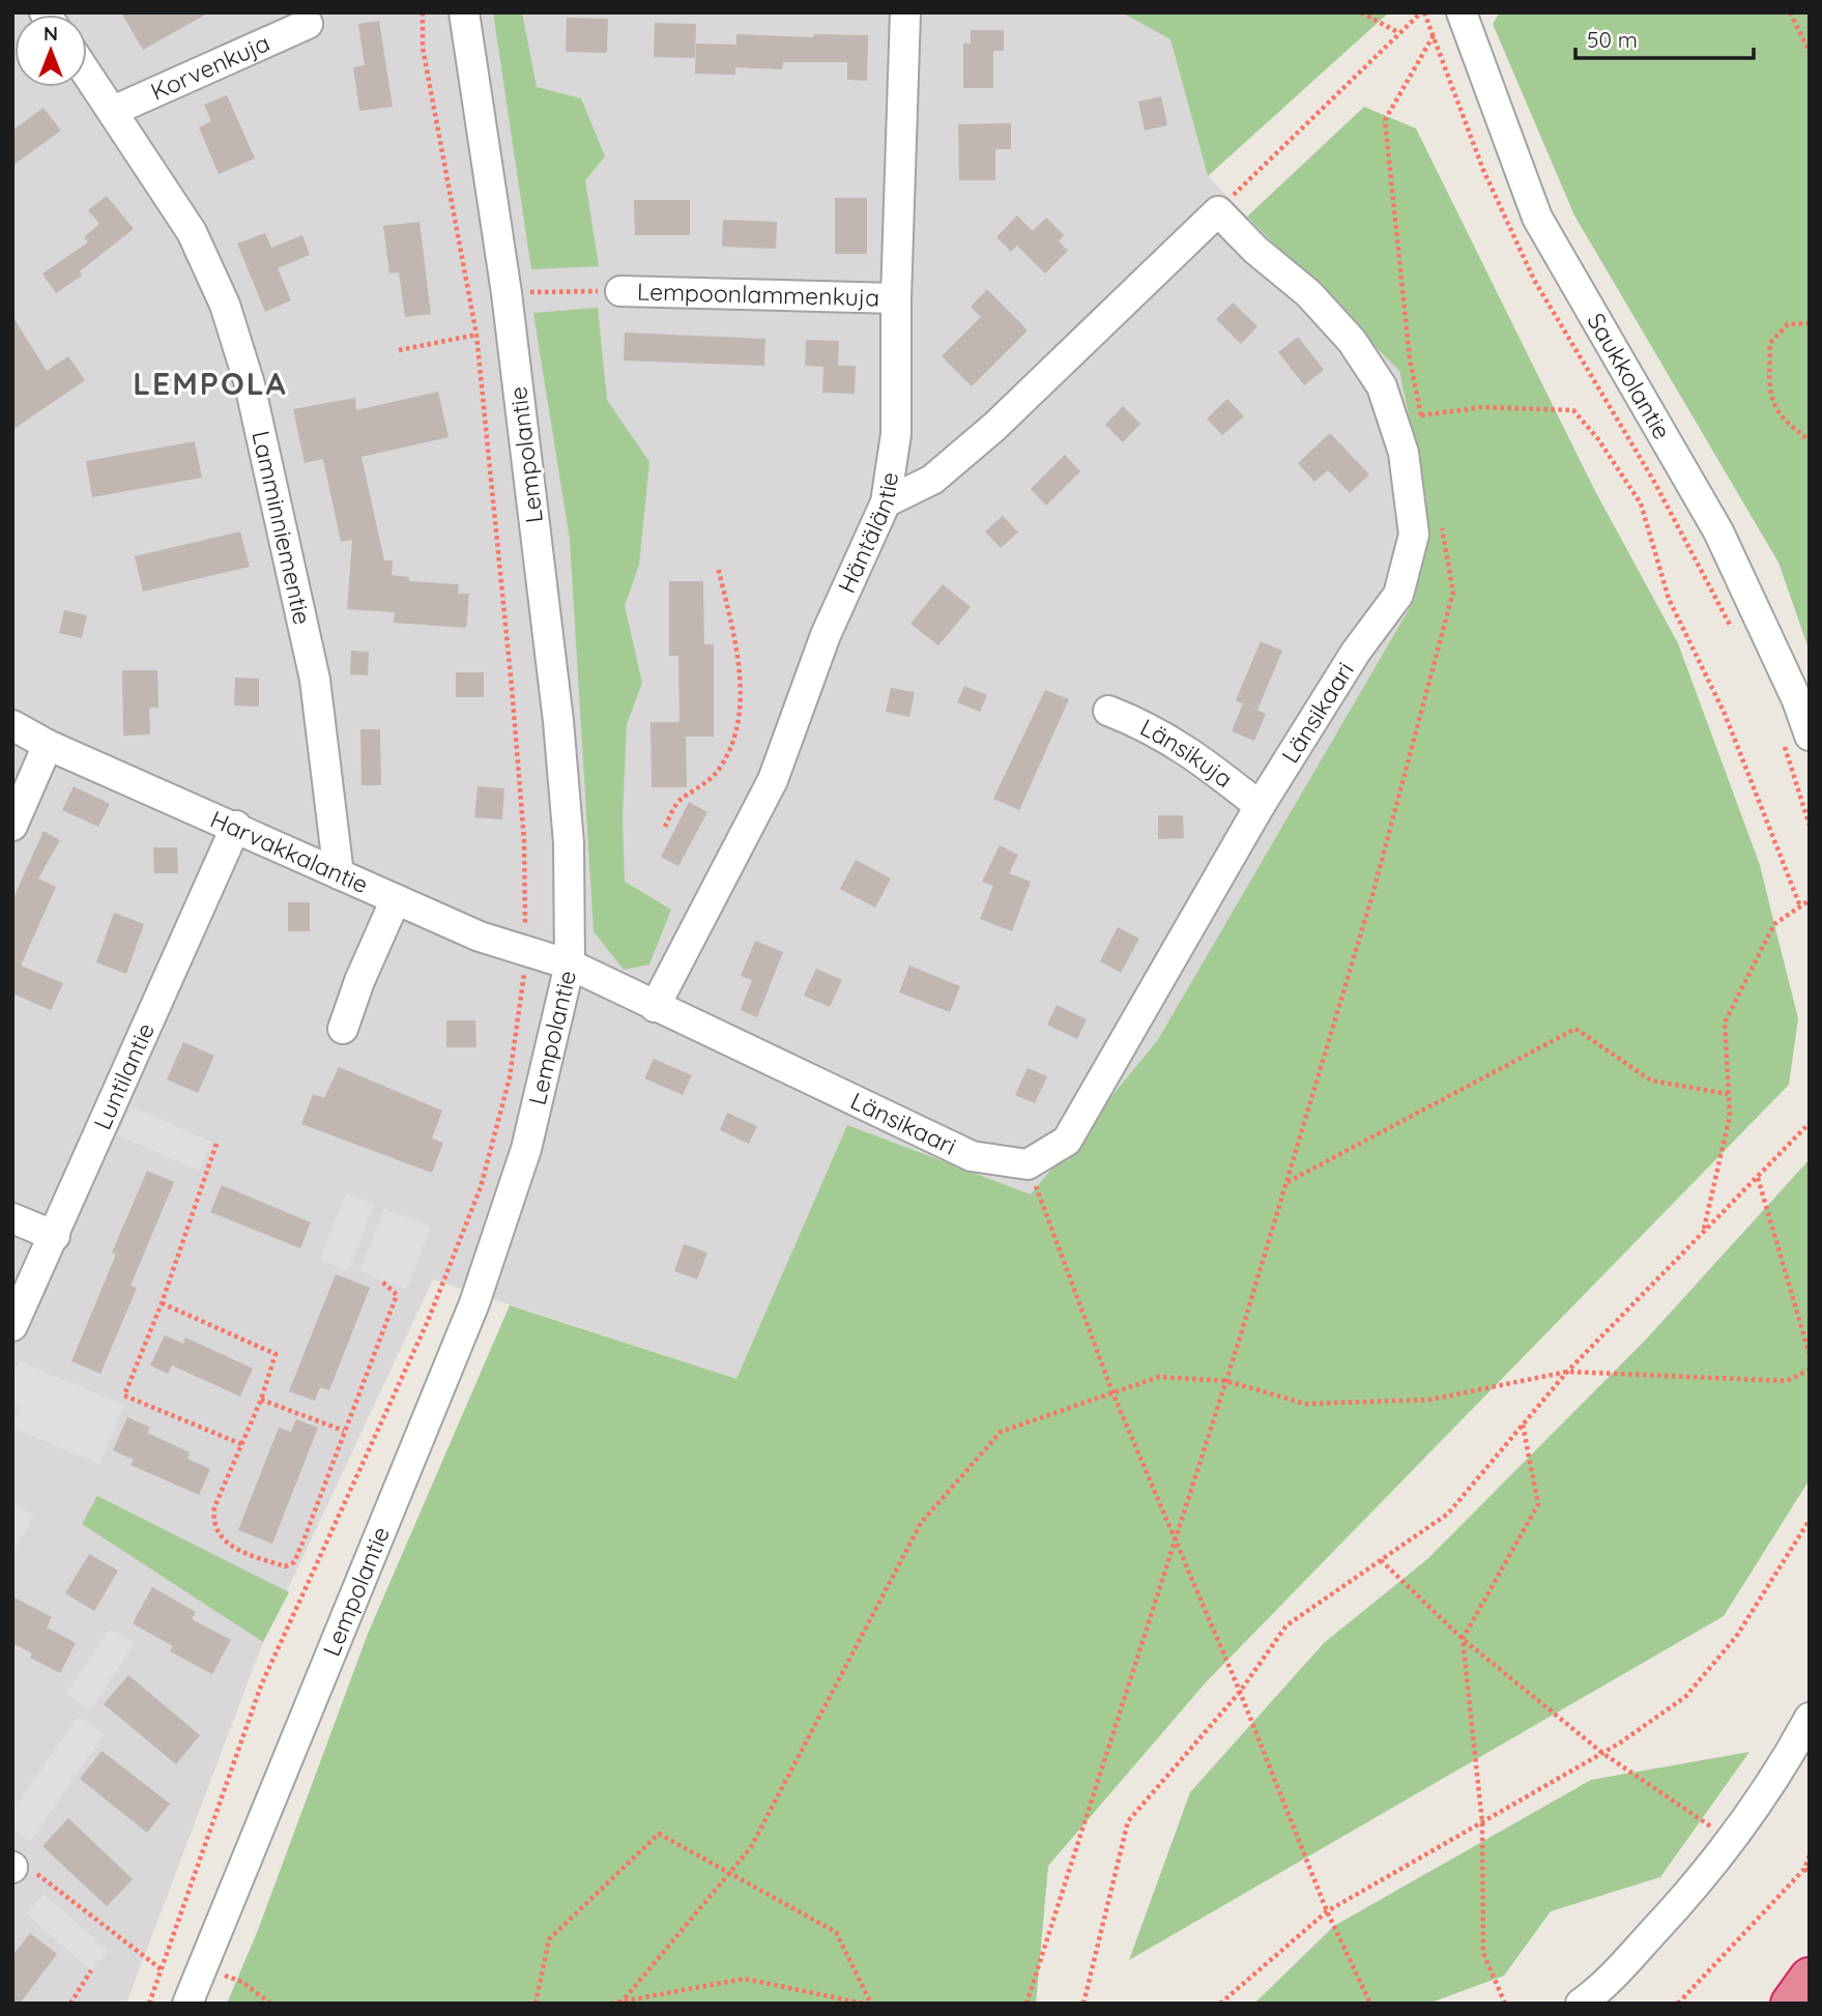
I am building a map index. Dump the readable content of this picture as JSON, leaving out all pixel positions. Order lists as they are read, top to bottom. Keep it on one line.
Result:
{"streets":{"street":["Korvenkuja","Lempoonlammenkuja","Saukkolantie","Lempolantie","Lamminniementie","Häntäläntie","Länsikaari","Länsikuja","Harvakkalantie","Luntilantie"]},"crossings":[["Korvenkuja","Lamminniementie"],["Lempoonlammenkuja","Häntäläntie"],["Lempolantie","Länsikaari"],["Lempolantie","Harvakkalantie"],["Lamminniementie","Harvakkalantie"],["Häntäläntie","Länsikaari"],["Länsikaari","Länsikuja"],["Länsikaari","Harvakkalantie"],["Harvakkalantie","Luntilantie"]],"districts":["LEMPOLA"],"scale_bar":"50 m","north":"top"}
